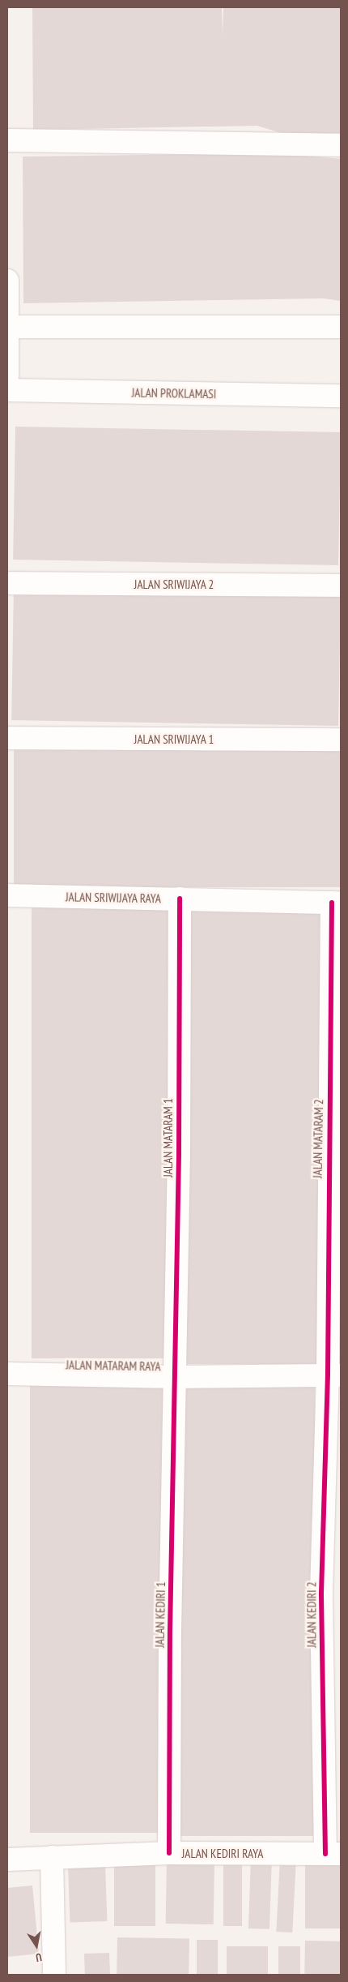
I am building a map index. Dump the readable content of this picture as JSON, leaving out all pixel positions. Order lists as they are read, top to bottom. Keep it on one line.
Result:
{"streets":{"street":["JALAN PROKLAMASI","JALAN SRIWIJAYA 2","JALAN SRIWIJAYA 1","JALAN SRIWIJAYA RAYA","JALAN MATARAM 1","JALAN MATARAM 2","JALAN MATARAM RAYA","JALAN KEDIRI 1","JALAN KEDIRI 2","JALAN KEDIRI RAYA"]},"crossings":[["JALAN SRIWIJAYA RAYA","JALAN MATARAM 1"],["JALAN SRIWIJAYA RAYA","JALAN MATARAM 2"],["JALAN MATARAM 1","JALAN MATARAM RAYA"],["JALAN MATARAM 1","JALAN KEDIRI 1"],["JALAN MATARAM 2","JALAN MATARAM RAYA"],["JALAN MATARAM 2","JALAN KEDIRI 2"],["JALAN MATARAM RAYA","JALAN KEDIRI 1"],["JALAN MATARAM RAYA","JALAN KEDIRI 2"],["JALAN KEDIRI 1","JALAN KEDIRI RAYA"],["JALAN KEDIRI 2","JALAN KEDIRI RAYA"]],"north":"bottom"}
